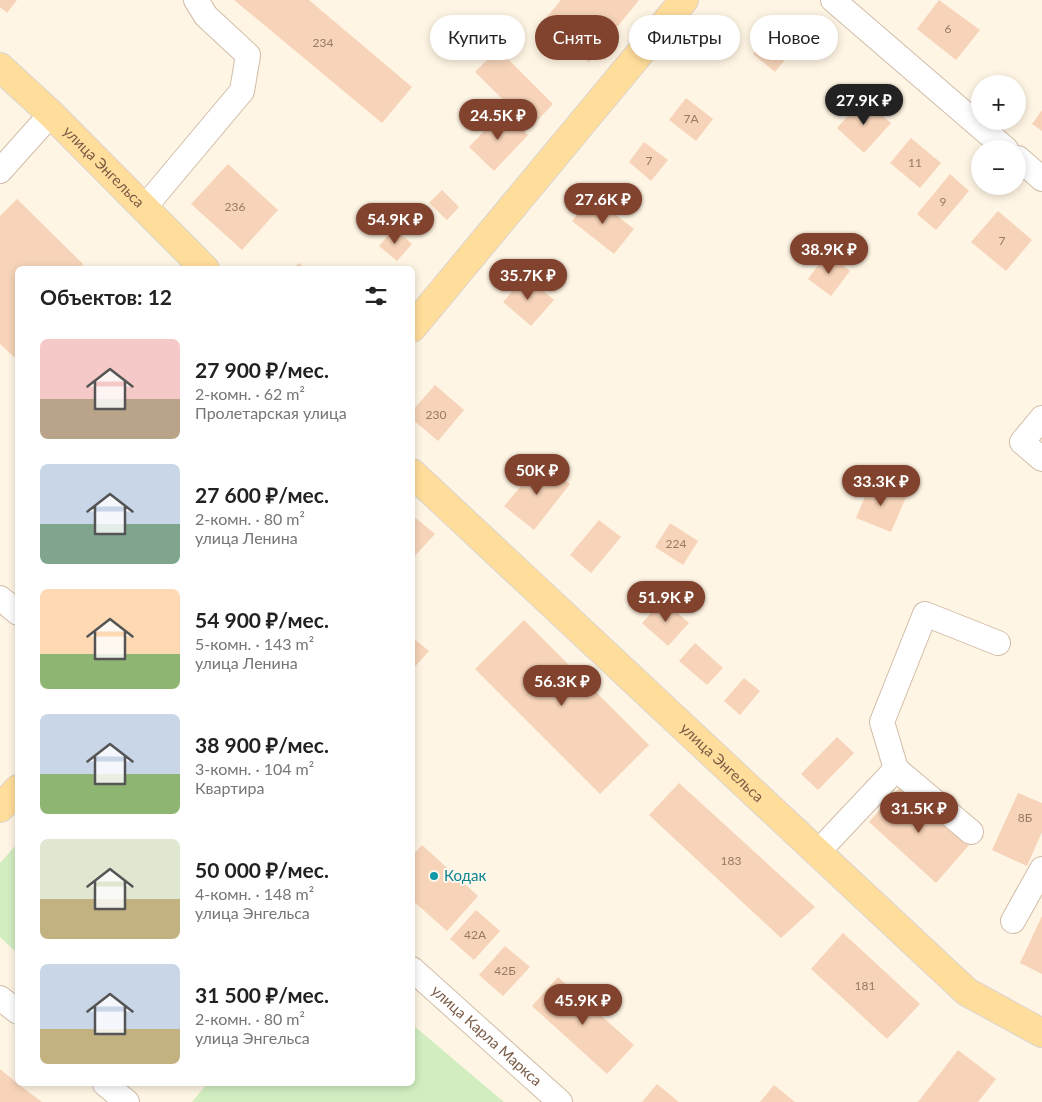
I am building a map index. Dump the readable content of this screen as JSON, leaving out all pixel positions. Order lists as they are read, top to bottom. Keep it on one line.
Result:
{"streets":{"main road":["улица Энгельса"],"street":["улица Карла Маркса"]},"places":["Кодак"],"house_numbers":["6","234","7А","7","11","9","236","7","230","224","8Б","183","42А","42Б","181"],"page":{"chip":["Купить","Снять","Фильтры","Новое"],"map_buttons":["+","−"],"price":["27.9K ₽","24.5K ₽","27.6K ₽","54.9K ₽","38.9K ₽","35.7K ₽","50K ₽","33.3K ₽","51.9K ₽","56.3K ₽","31.5K ₽","45.9K ₽"],"heading":"Объектов: 12","list":[{"name":"27 900 ₽/мес.","note":"2-комн. · 62 m² · Пролетарская улица"},{"name":"27 600 ₽/мес.","note":"2-комн. · 80 m² · улица Ленина"},{"name":"54 900 ₽/мес.","note":"5-комн. · 143 m² · улица Ленина"},{"name":"38 900 ₽/мес.","note":"3-комн. · 104 m² · Квартира"},{"name":"50 000 ₽/мес.","note":"4-комн. · 148 m² · улица Энгельса"},{"name":"31 500 ₽/мес.","note":"2-комн. · 80 m² · улица Энгельса"}]}}
